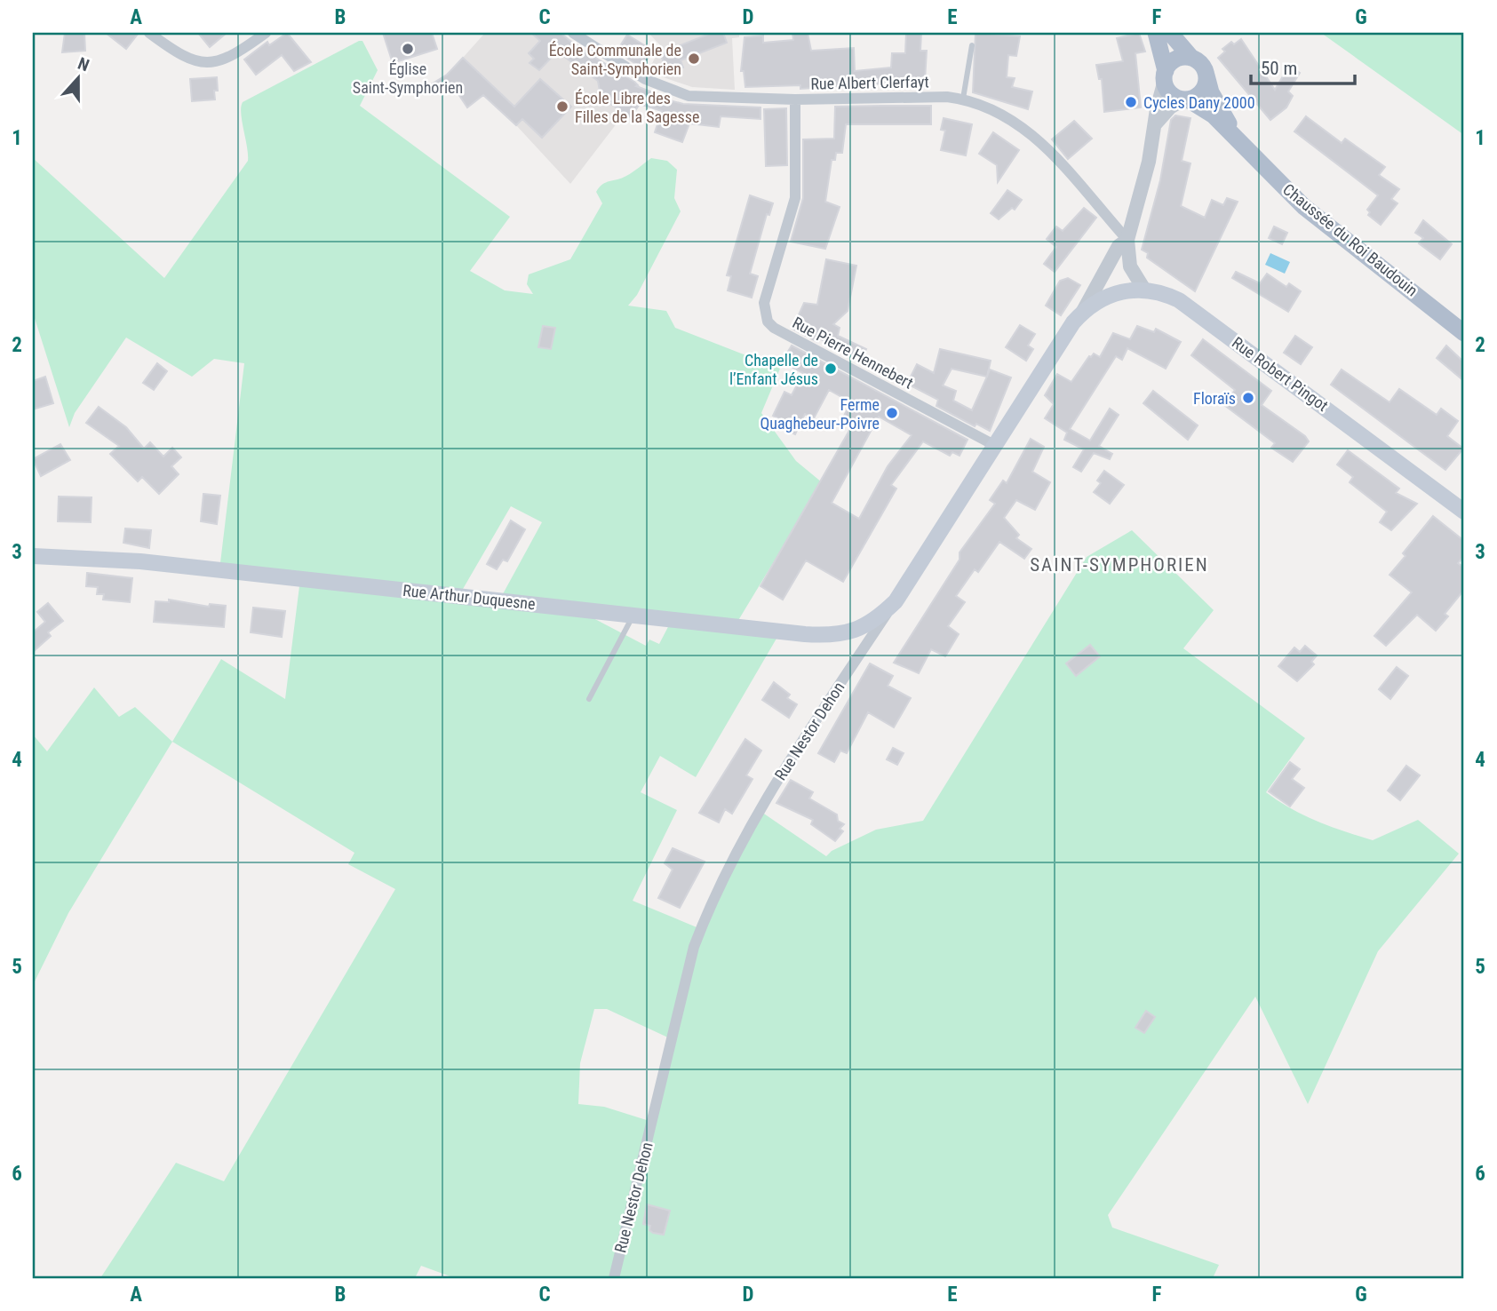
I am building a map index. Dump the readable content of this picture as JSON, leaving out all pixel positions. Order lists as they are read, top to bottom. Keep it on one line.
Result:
{"streets":{"main road":["Chaussée du Roi Baudouin","Rue Robert Pingot","Rue Arthur Duquesne","Rue Nestor Dehon"],"street":["Rue Albert Clerfayt","Rue Pierre Hennebert"]},"crossings":[["Rue Albert Clerfayt","Rue Pierre Hennebert"],["Rue Albert Clerfayt","Rue Nestor Dehon"],["Chaussée du Roi Baudouin","Rue Nestor Dehon"],["Rue Pierre Hennebert","Rue Nestor Dehon"],["Rue Robert Pingot","Rue Nestor Dehon"],["Rue Arthur Duquesne","Rue Nestor Dehon"]],"districts":["SAINT-SYMPHORIEN"],"places":["Église Saint-Symphorien","École Communale de Saint-Symphorien","Cycles Dany 2000","École Libre des Filles de la Sagesse","Chapelle de l’Enfant Jésus","Floraïs","Ferme Quaghebeur-Poivre"],"scale_bar":"50 m","north":"top","grid":{"columns":["A","B","C","D","E","F","G"],"rows":["1","2","3","4","5","6"]}}
